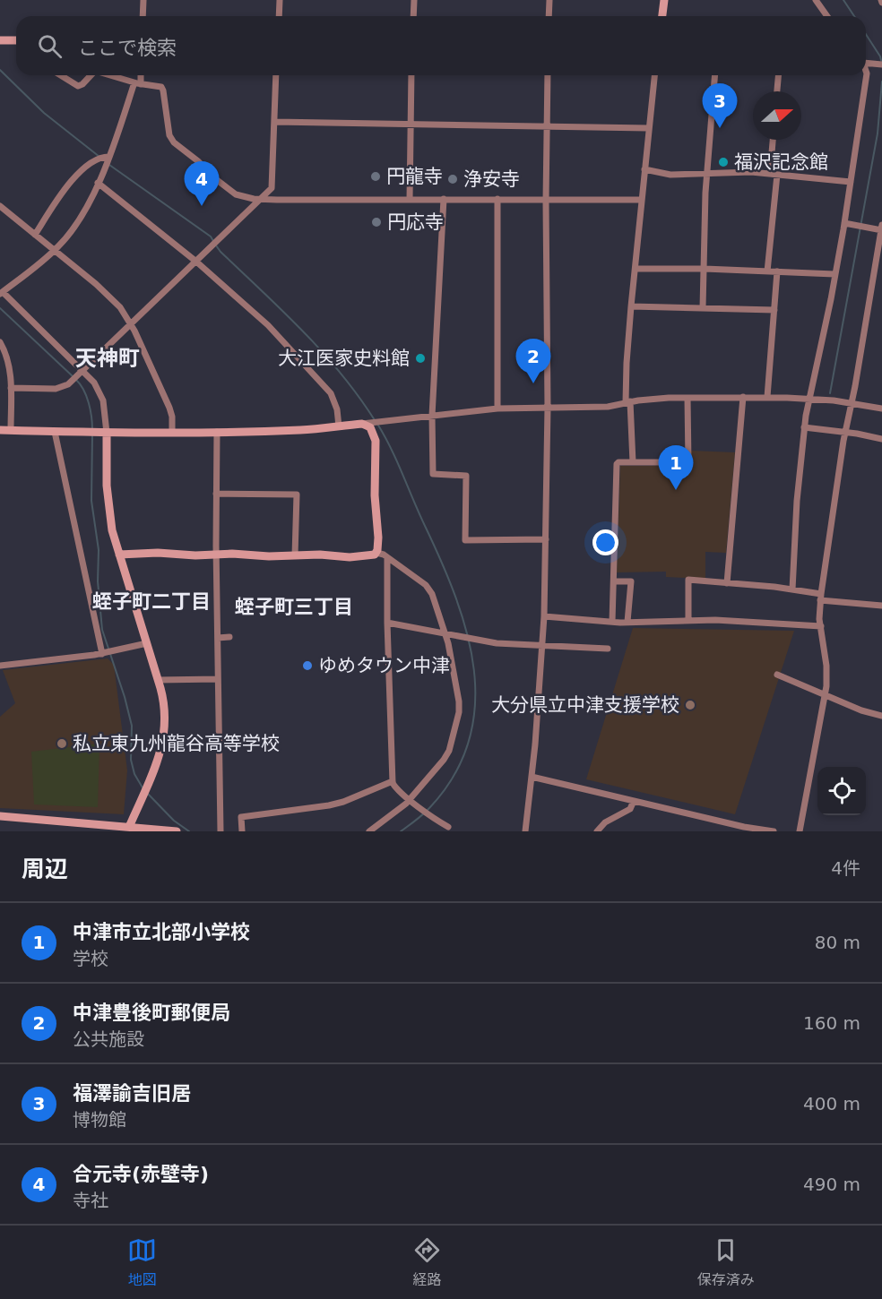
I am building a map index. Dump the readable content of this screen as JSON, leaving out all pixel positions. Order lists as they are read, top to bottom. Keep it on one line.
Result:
{"districts":["天神町","蛭子町二丁目","蛭子町三丁目"],"places":["福沢記念館","円龍寺","浄安寺","円応寺","大江医家史料館","ゆめタウン中津","大分県立中津支援学校","私立東九州龍谷高等学校"],"north":"right","page":{"search":"ここで検索","pins":["3","4","2","1"],"heading":["周辺","4件"],"list":[{"mark":"1","name":"中津市立北部小学校","note":"学校","value":"80 m"},{"mark":"2","name":"中津豊後町郵便局","note":"公共施設","value":"160 m"},{"mark":"3","name":"福澤諭吉旧居","note":"博物館","value":"400 m"},{"mark":"4","name":"合元寺(赤壁寺)","note":"寺社","value":"490 m"}],"nav":["地図","経路","保存済み"]}}
